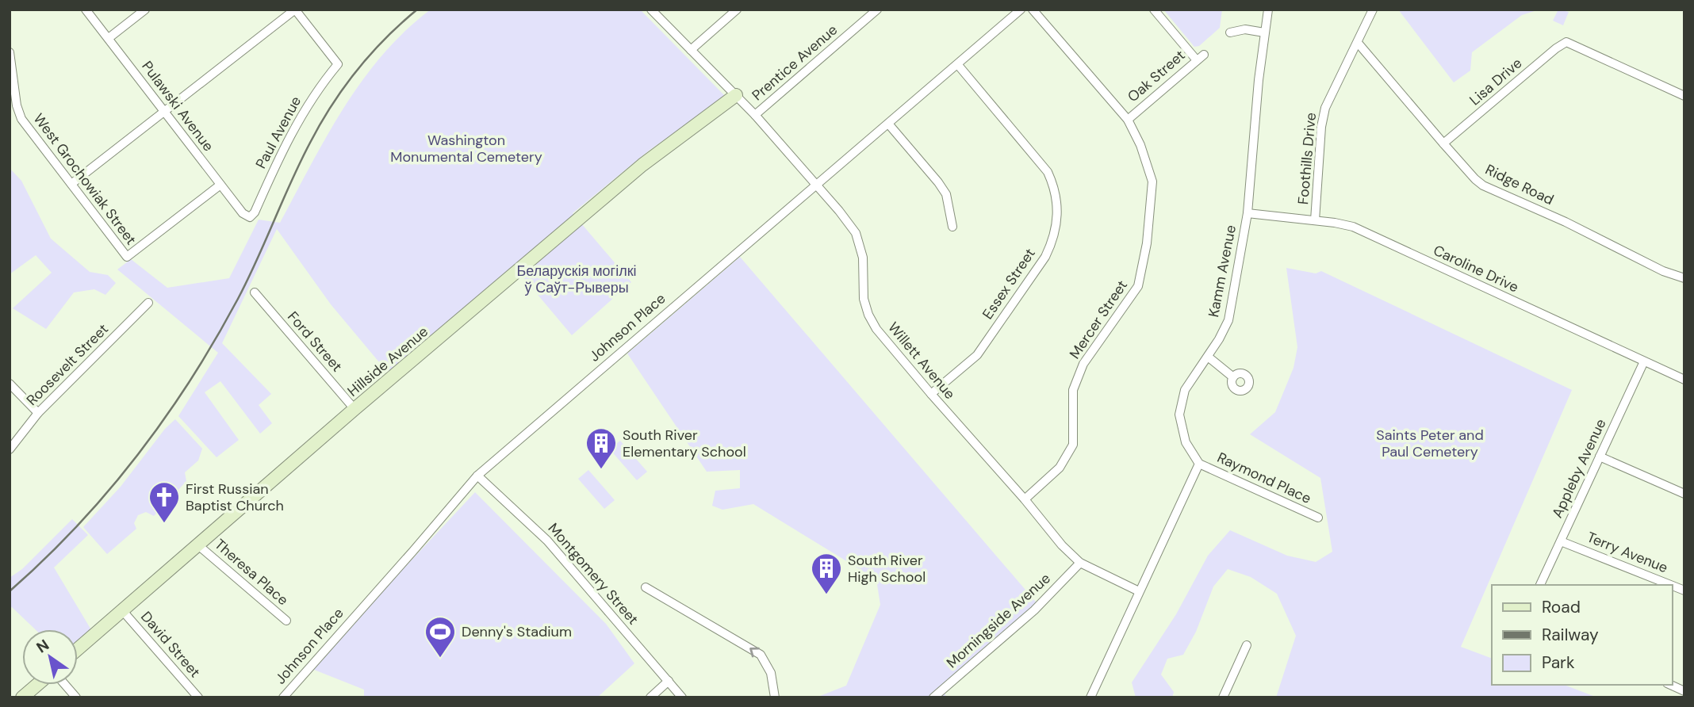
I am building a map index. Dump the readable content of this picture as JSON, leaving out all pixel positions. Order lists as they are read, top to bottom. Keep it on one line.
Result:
{"streets":{"street":["Prentice Avenue","Oak Street","Lisa Drive","Pulawski Avenue","Paul Avenue","Foothills Drive","West Grochowiak Street","Ridge Road","Caroline Drive","Kamm Avenue","Essex Street","Mercer Street","Johnson Place","Ford Street","Willett Avenue","Hillside Avenue","Roosevelt Street","Appleby Avenue","Raymond Place","Terry Avenue","Theresa Place","Montgomery Street","Morningside Avenue","David Street"]},"crossings":[["Prentice Avenue","Willett Avenue"],["Oak Street","Mercer Street"],["Lisa Drive","Ridge Road"],["Pulawski Avenue","Paul Avenue"],["Pulawski Avenue","West Grochowiak Street"],["Foothills Drive","Ridge Road"],["Foothills Drive","Caroline Drive"],["Caroline Drive","Kamm Avenue"],["Caroline Drive","Appleby Avenue"],["Kamm Avenue","Raymond Place"],["Essex Street","Johnson Place"],["Essex Street","Willett Avenue"],["Mercer Street","Willett Avenue"],["Johnson Place","Willett Avenue"],["Johnson Place","Montgomery Street"],["Ford Street","Hillside Avenue"],["Willett Avenue","Hillside Avenue"],["Willett Avenue","Morningside Avenue"],["Hillside Avenue","Theresa Place"],["Hillside Avenue","David Street"],["Appleby Avenue","Terry Avenue"]],"parks":["Washington Monumental Cemetery","Беларускія могілкі ў Саўт-Рыверы","Saints Peter and Paul Cemetery"],"places":{"building":["South River Elementary School","South River High School"],"church":["First Russian Baptist Church"],"sports":["Denny's Stadium"]},"legend":["Road","Railway","Park"],"north":"top left"}
